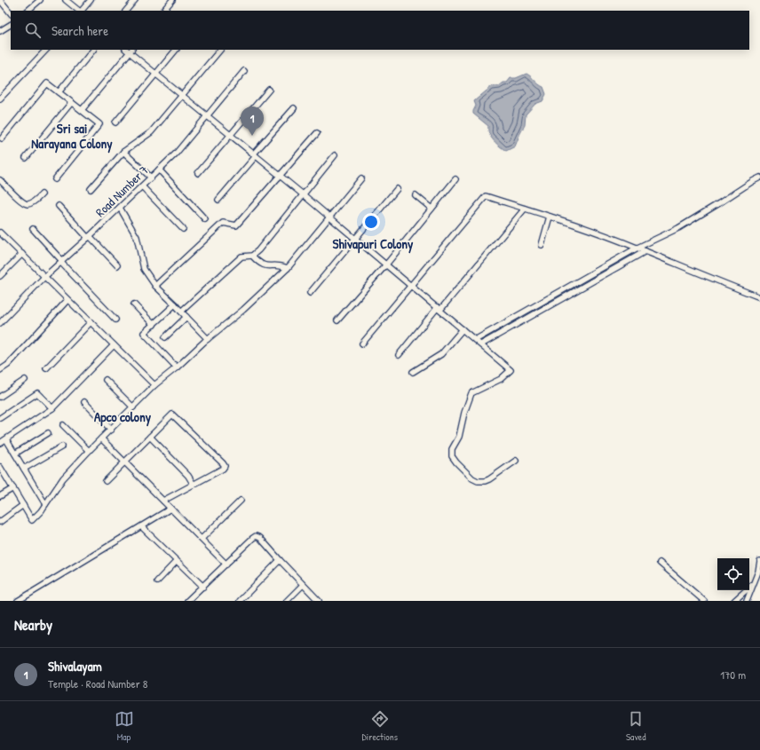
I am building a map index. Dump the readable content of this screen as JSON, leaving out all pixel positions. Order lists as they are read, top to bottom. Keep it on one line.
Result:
{"streets":{"street":["Road Number 7"]},"districts":["Sri sai Narayana Colony","Shivapuri Colony","Apco colony"],"page":{"search":"Search here","pins":"1","heading":"Nearby","list":[{"mark":"1","name":"Shivalayam","note":"Temple · Road Number 8","value":"170 m"}],"nav":["Map","Directions","Saved"]}}
